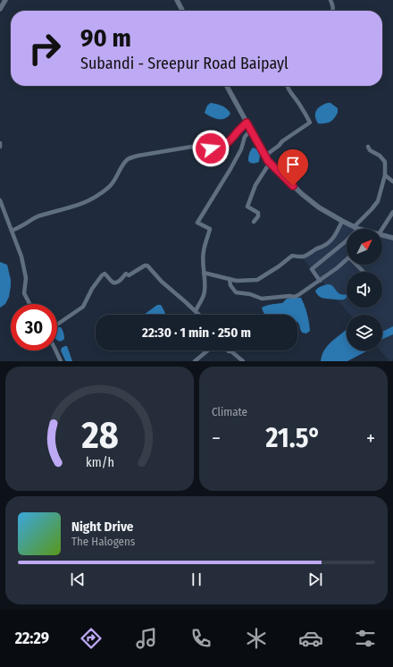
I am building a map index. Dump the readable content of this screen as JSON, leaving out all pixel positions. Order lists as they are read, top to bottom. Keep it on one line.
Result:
{"north":"top right","page":{"turn":["90 m","Subandi - Sreepur Road Baipayl"],"limit":"30","trip":"22:30 · 1 min · 250 m","tile":"Climate","heat":["−","21.5°","+"],"song":["Night Drive","The Halogens"],"tabs":"22:29","gauge":["28","km/h"]}}
